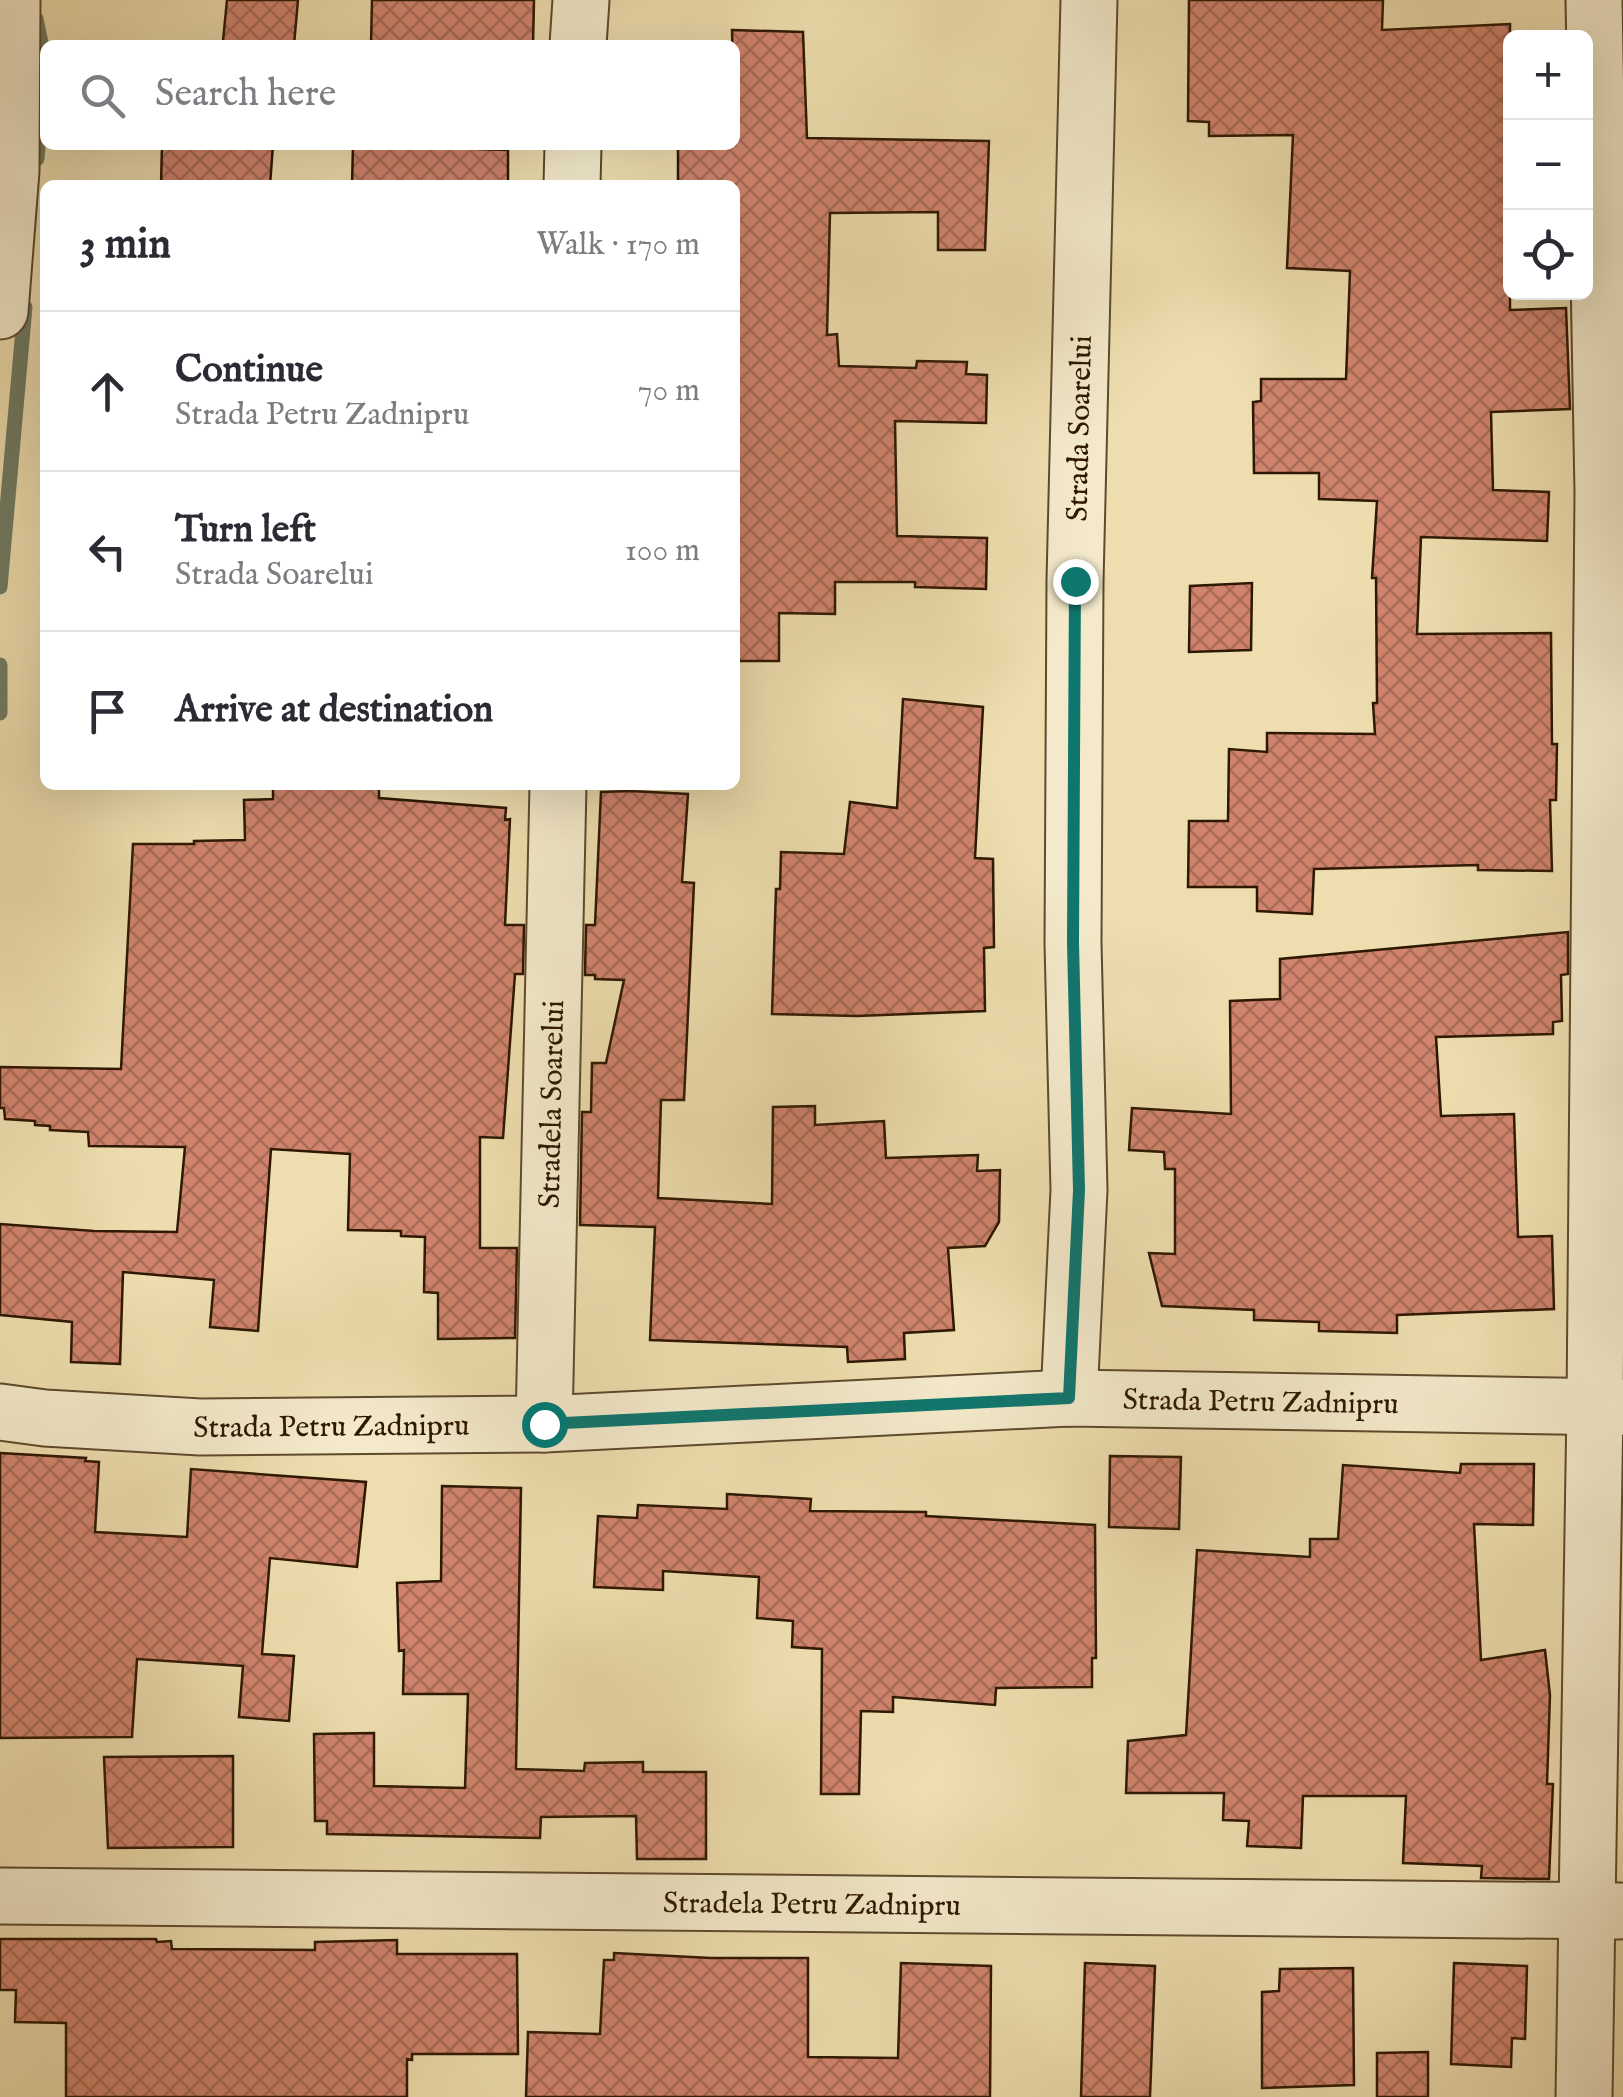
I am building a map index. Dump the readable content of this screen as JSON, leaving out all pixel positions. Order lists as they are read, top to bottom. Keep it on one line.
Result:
{"streets":{"street":["Strada Soarelui","Stradela Soarelui","Strada Petru Zadnipru","Stradela Petru Zadnipru"]},"crossings":[["Strada Soarelui","Strada Petru Zadnipru"],["Stradela Soarelui","Strada Petru Zadnipru"]],"page":{"map_buttons":["+","−"],"search":"Search here","heading":["3 min","Walk · 170 m"],"list":[["Continue","Strada Petru Zadnipru","70 m"],["Turn left","Strada Soarelui","100 m"],"Arrive at destination"]}}
